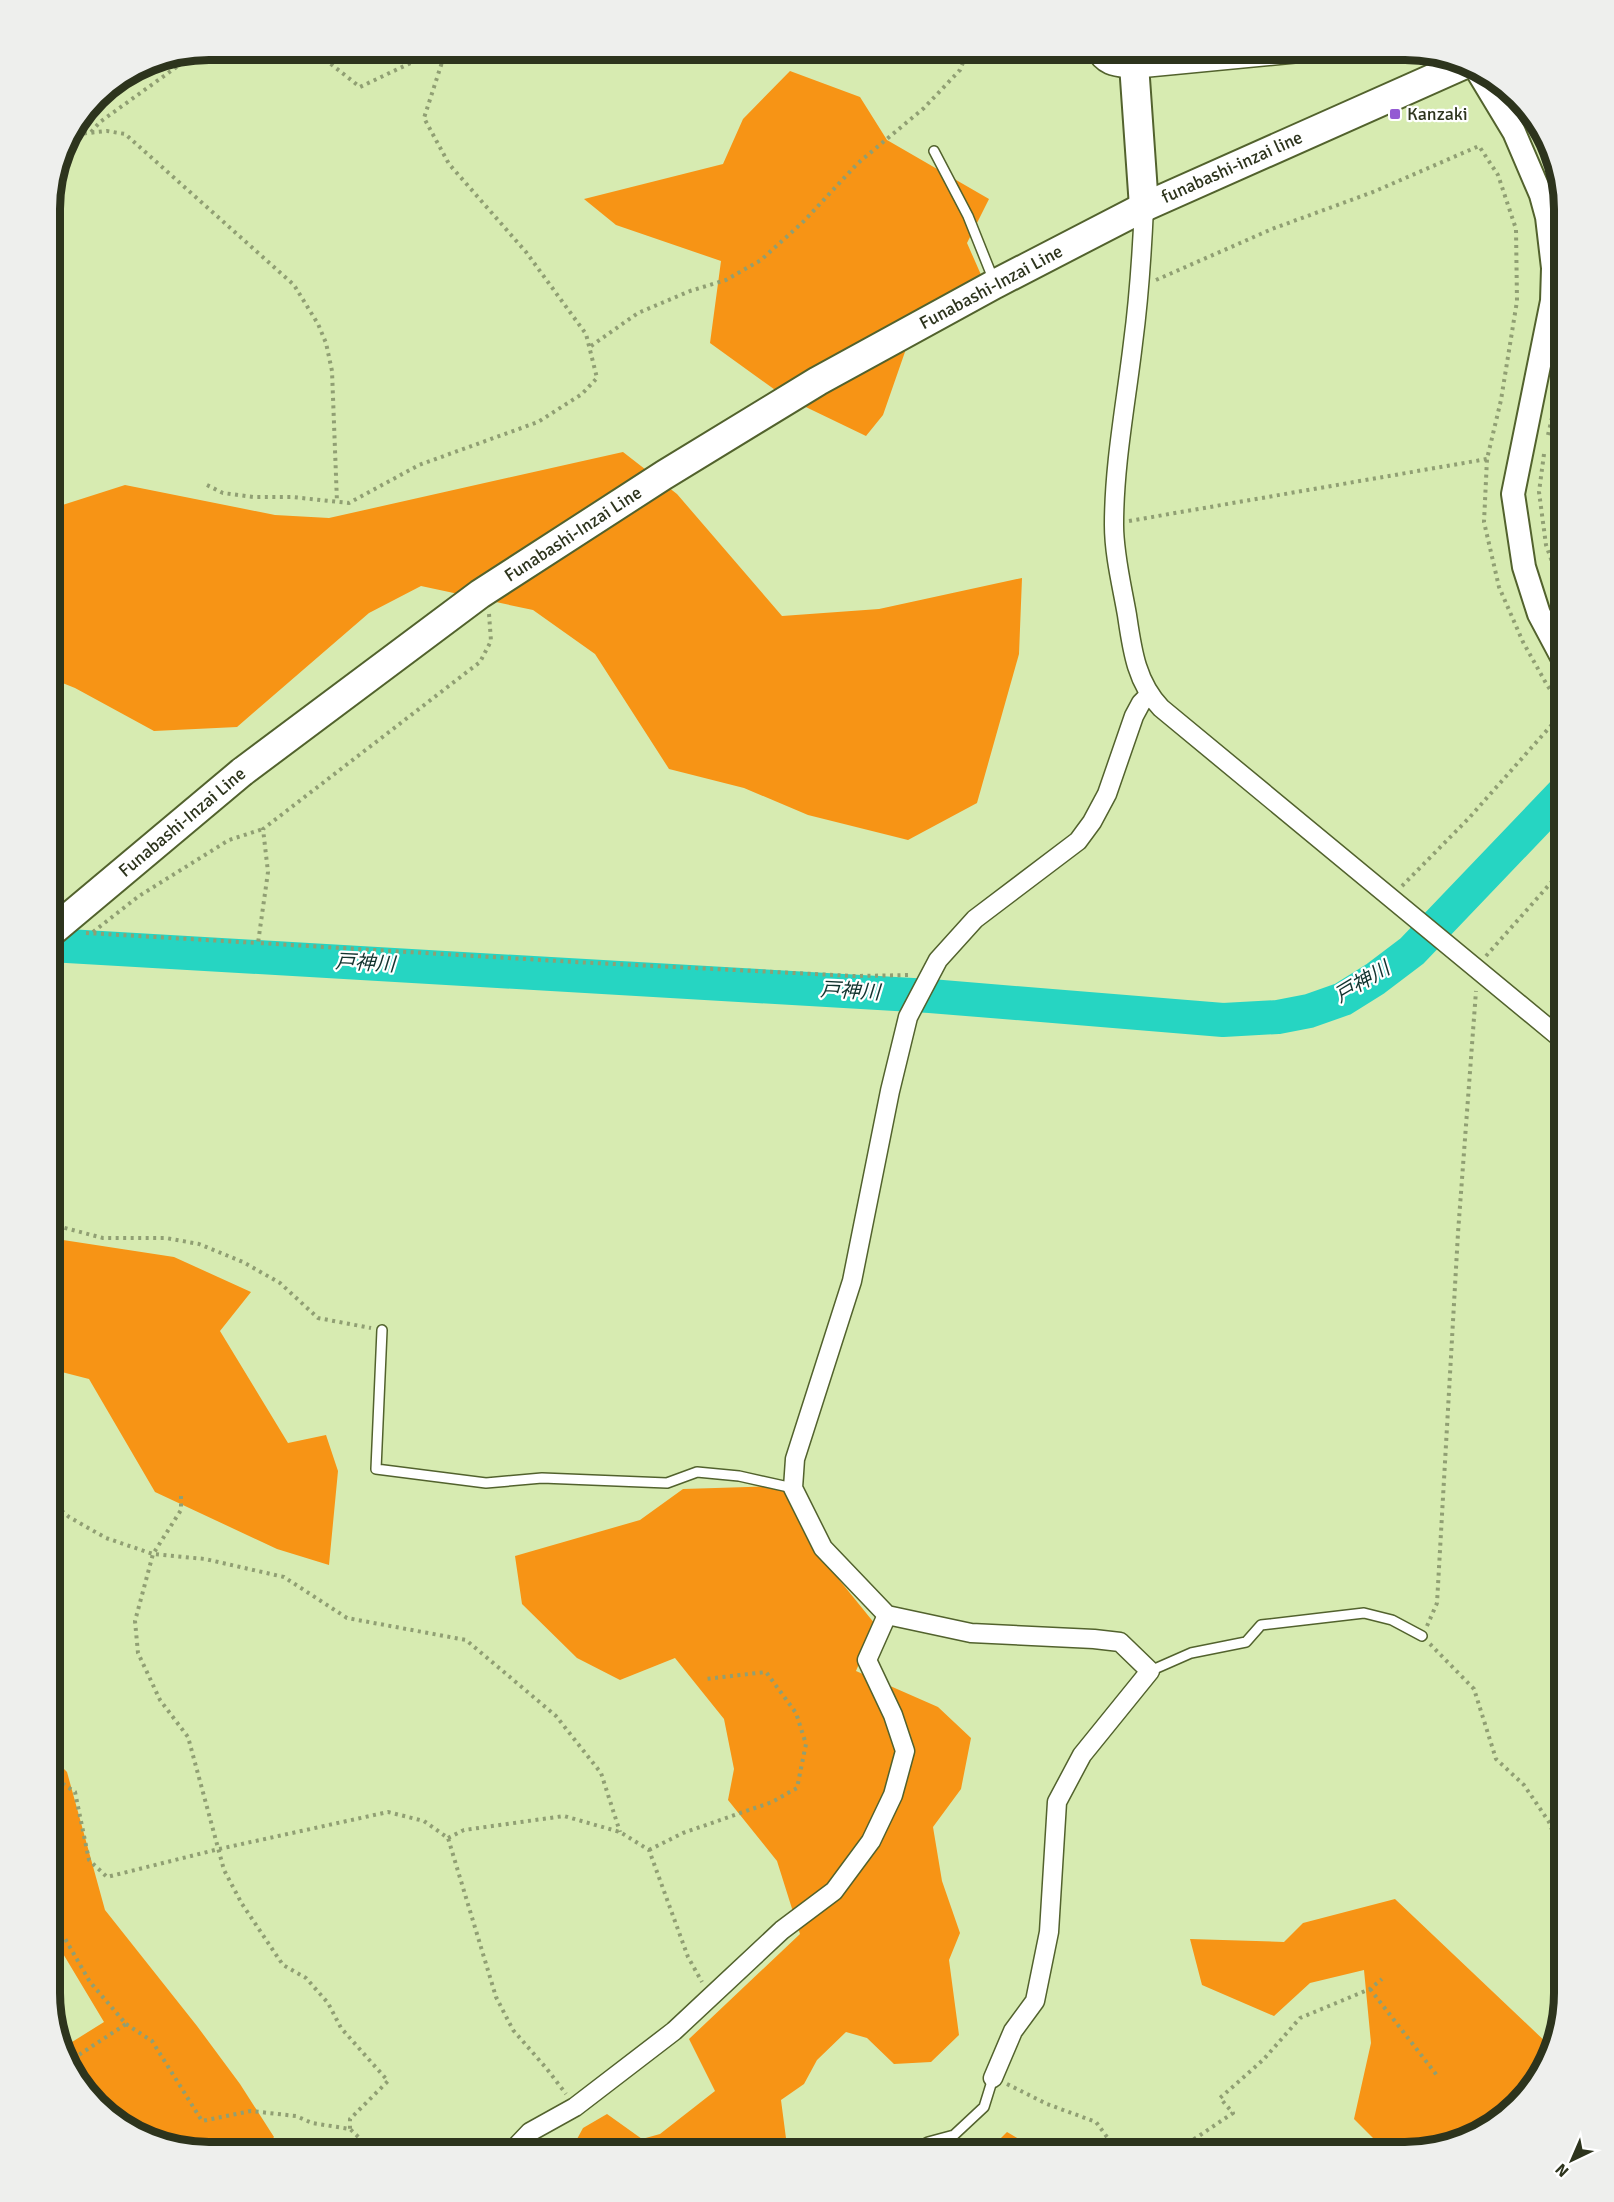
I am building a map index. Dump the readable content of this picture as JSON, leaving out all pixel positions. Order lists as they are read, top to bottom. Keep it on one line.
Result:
{"streets":{"main road":["funabashi-inzai line","Funabashi-Inzai Line"]},"crossings":[["funabashi-inzai line","Funabashi-Inzai Line"]],"water":["戸神川"],"places":{"transit":["Kanzaki"]},"north":"bottom left"}
